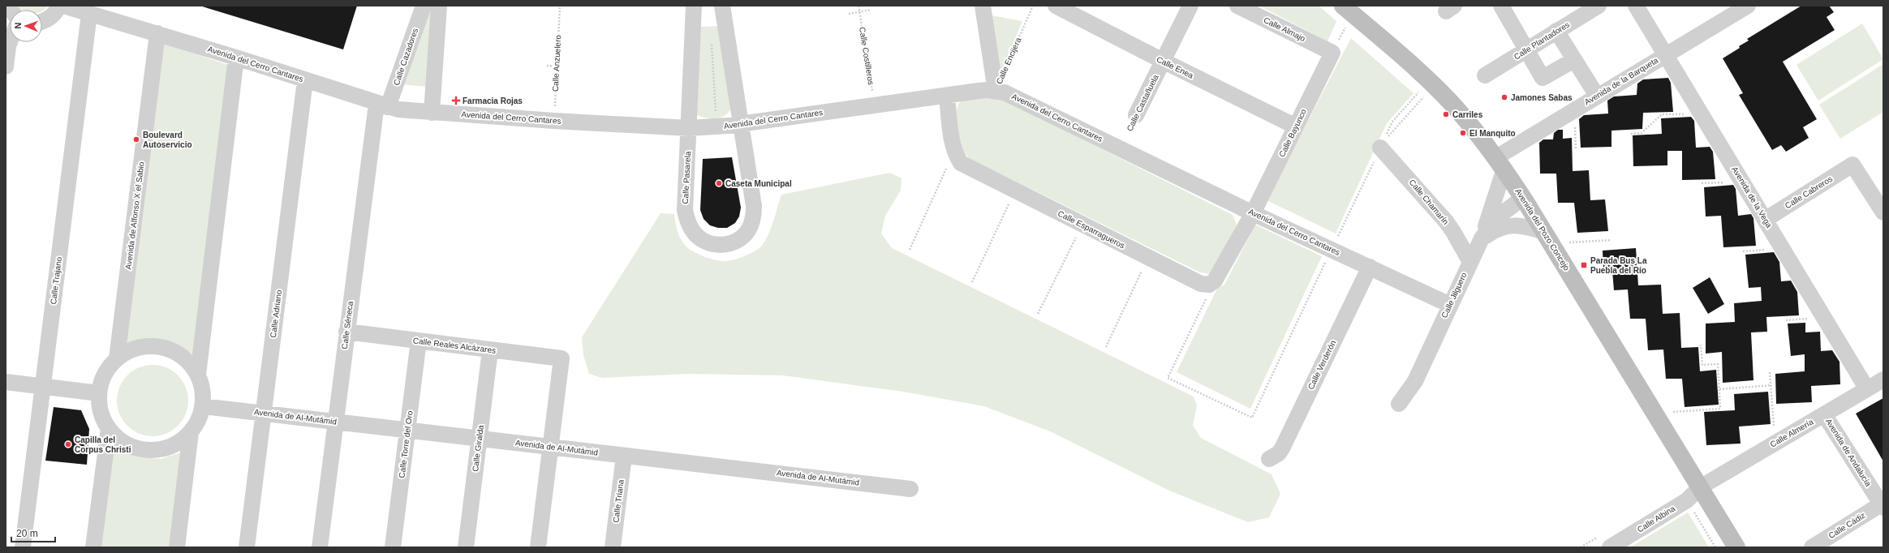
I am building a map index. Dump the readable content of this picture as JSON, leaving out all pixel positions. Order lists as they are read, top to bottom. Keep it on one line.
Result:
{"streets":{"main road":["Avenida del Pozo Concejo"],"street":["Calle Almajo","Calle Plantadores","Calle Cazadores","Calle Encijera","Avenida del Cerro Cantares","Calle Enea","Avenida de la Barqueta","Calle Castañuela","Calle Bayunco","Calle Pasarela","Calle Cabreros","Avenida de la Vega","Calle Chamarín","Avenida de Alfonso X el Sabio","Calle Esparragueros","Calle Trajano","Calle Jilguero","Calle Adriano","Calle Séneca","Calle Reales Alcázares","Calle Verderón","Avenida de Al-Mutámid","Calle Almería","Calle Torre del Oro","Calle Giralda","Avenida de Andalucía","Calle Triana","Calle Albina","Calle Cádiz"],"path":["Calle Costilleros","Calle Anzuelero"]},"crossings":[["Calle Almajo","Calle Bayunco"],["Calle Costilleros","Avenida del Cerro Cantares"],["Calle Cazadores","Avenida del Cerro Cantares"],["Calle Cazadores","Calle Séneca"],["Calle Encijera","Avenida del Cerro Cantares"],["Calle Anzuelero","Avenida del Cerro Cantares"],["Avenida del Cerro Cantares","Calle Bayunco"],["Avenida del Cerro Cantares","Calle Pasarela"],["Avenida del Cerro Cantares","Avenida de Alfonso X el Sabio"],["Avenida del Cerro Cantares","Calle Esparragueros"],["Avenida del Cerro Cantares","Calle Trajano"],["Avenida del Cerro Cantares","Calle Jilguero"],["Avenida del Cerro Cantares","Calle Adriano"],["Avenida del Cerro Cantares","Calle Séneca"],["Avenida del Cerro Cantares","Calle Verderón"],["Calle Enea","Calle Castañuela"],["Calle Enea","Calle Bayunco"],["Avenida de la Barqueta","Avenida de la Vega"],["Avenida de la Barqueta","Avenida del Pozo Concejo"],["Calle Cabreros","Avenida de la Vega"],["Avenida de la Vega","Calle Almería"],["Calle Chamarín","Calle Jilguero"],["Avenida de Alfonso X el Sabio","Avenida de Al-Mutámid"],["Avenida del Pozo Concejo","Calle Jilguero"],["Avenida del Pozo Concejo","Calle Almería"],["Avenida del Pozo Concejo","Calle Albina"],["Calle Adriano","Avenida de Al-Mutámid"],["Calle Séneca","Calle Reales Alcázares"],["Calle Séneca","Avenida de Al-Mutámid"],["Calle Reales Alcázares","Avenida de Al-Mutámid"],["Calle Reales Alcázares","Calle Torre del Oro"],["Calle Reales Alcázares","Calle Giralda"],["Avenida de Al-Mutámid","Calle Torre del Oro"],["Avenida de Al-Mutámid","Calle Giralda"],["Avenida de Al-Mutámid","Calle Triana"],["Calle Almería","Avenida de Andalucía"],["Calle Almería","Calle Albina"],["Avenida de Andalucía","Calle Cádiz"]],"places":{"other":["Jamones Sabas","Carriles","El Manquito","Boulevard Autoservicio","Caseta Municipal","Capilla del Corpus Christi"],"health":["Farmacia Rojas"],"transit":["Parada Bus La Puebla del Río"]},"scale_bar":"20 m","north":"left"}
